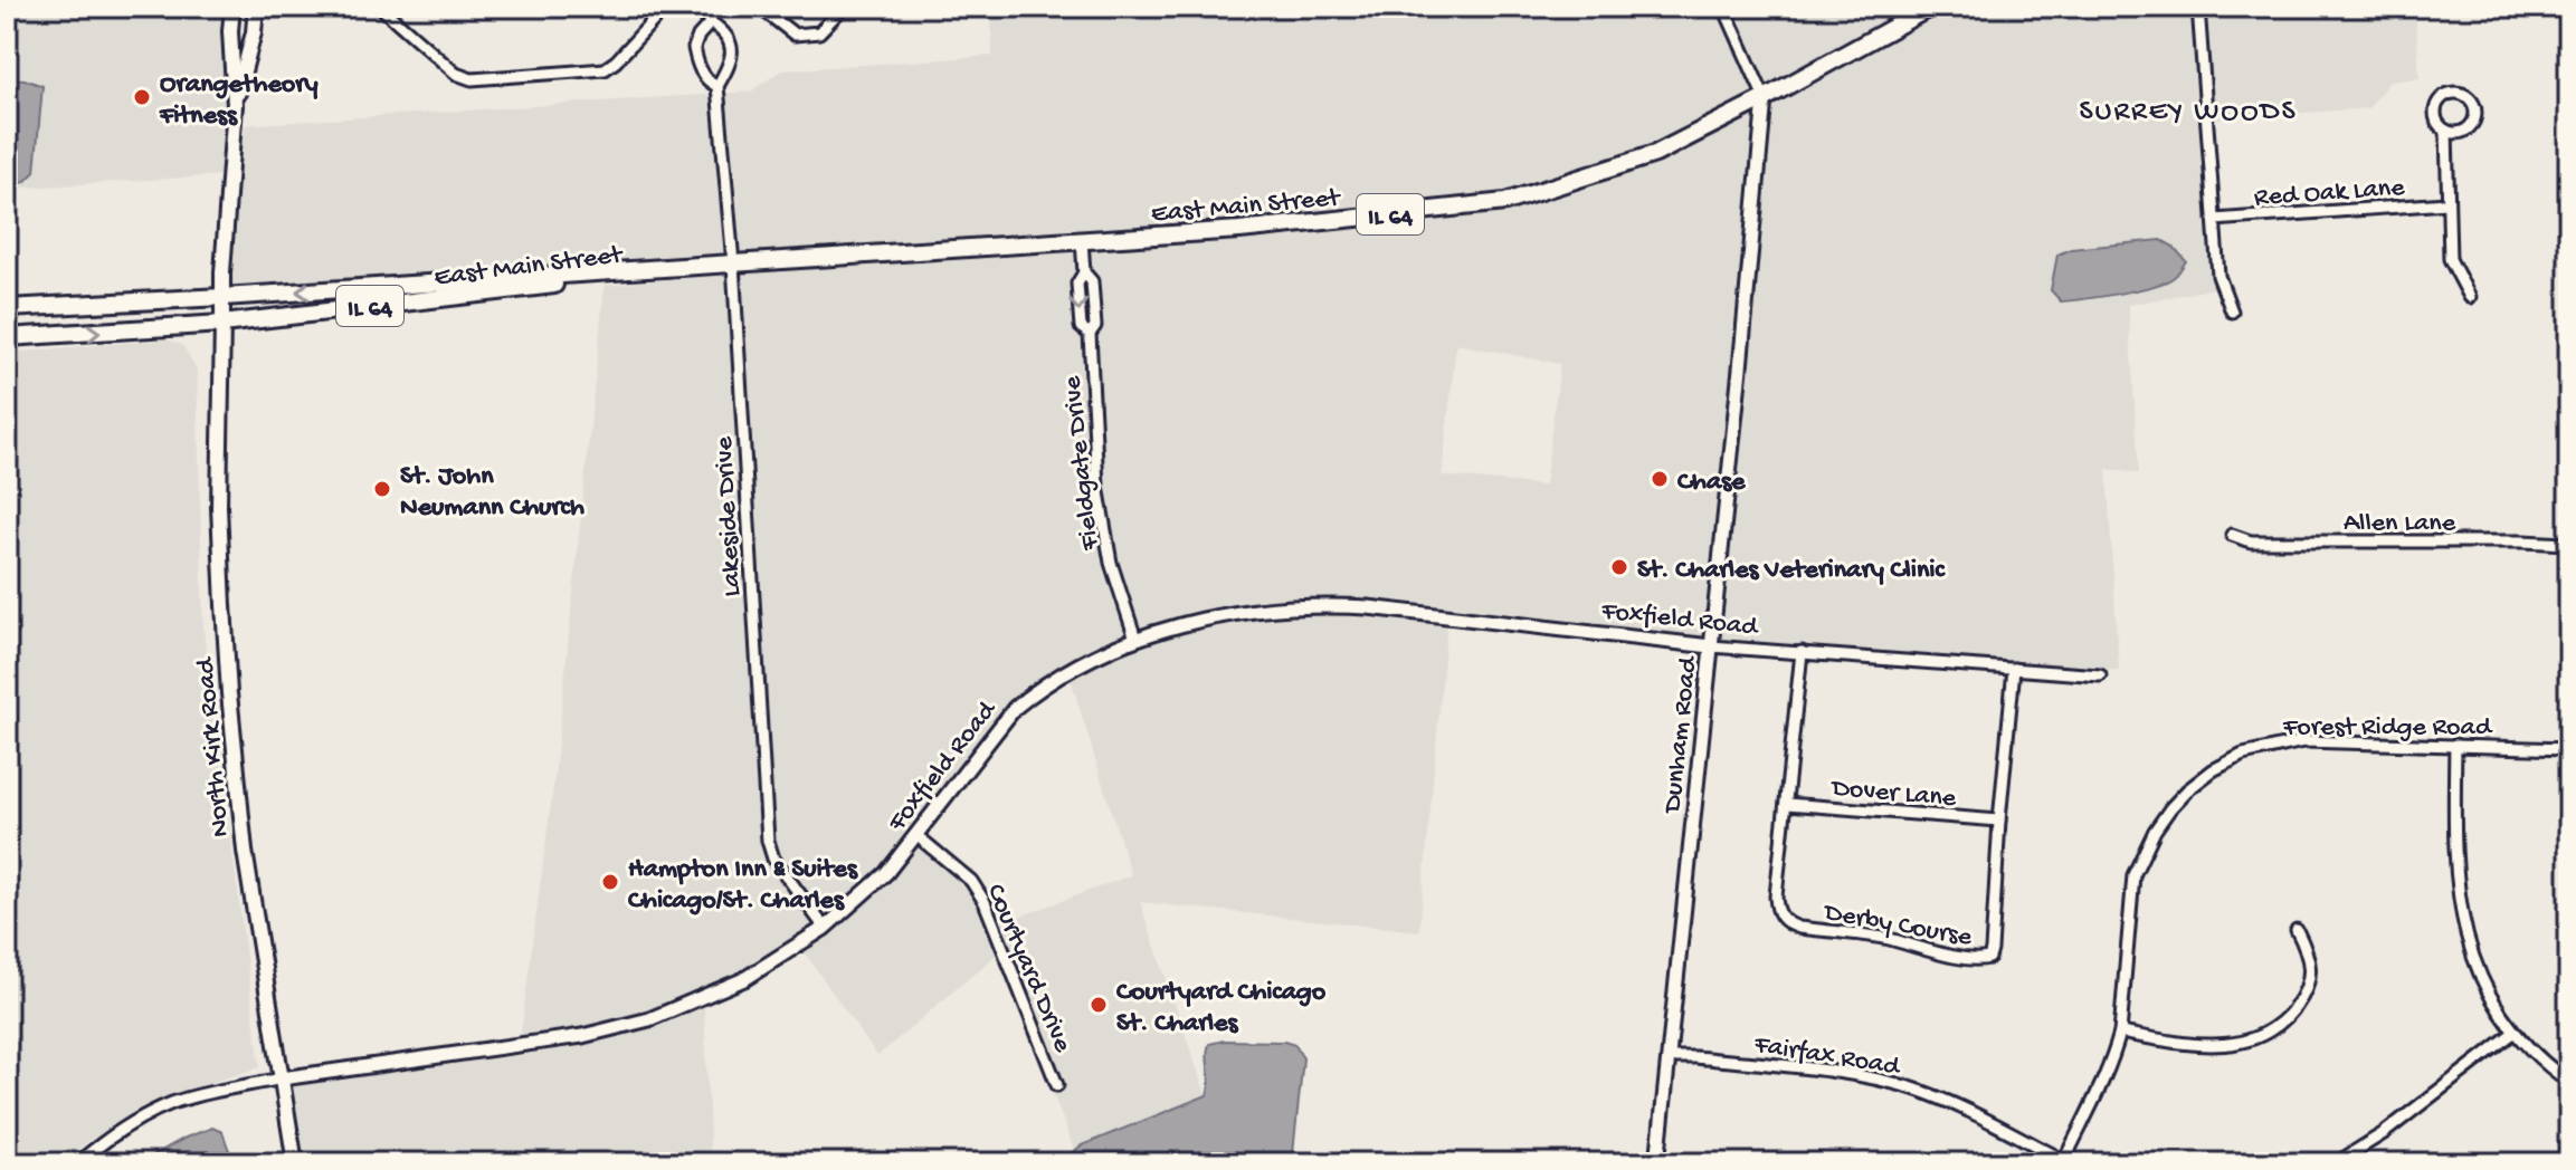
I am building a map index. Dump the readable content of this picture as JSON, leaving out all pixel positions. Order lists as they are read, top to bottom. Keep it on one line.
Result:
{"streets":{"main road":["East Main Street","IL 64","North Kirk Road"],"street":["Red Oak Lane","Fieldgate Drive","Lakeside Drive","Allen Lane","Foxfield Road","Forest Ridge Road","Dunham Road","Dover Lane","Derby Course","Courtyard Drive","Fairfax Road"]},"crossings":[["East Main Street","Fieldgate Drive"],["East Main Street","Lakeside Drive"],["East Main Street","Dunham Road"],["East Main Street","North Kirk Road"],["Fieldgate Drive","Foxfield Road"],["Lakeside Drive","Foxfield Road"],["Foxfield Road","Dunham Road"],["Foxfield Road","North Kirk Road"],["Foxfield Road","Derby Course"],["Foxfield Road","Courtyard Drive"],["Forest Ridge Road","Fairfax Road"],["Dunham Road","Fairfax Road"],["Dover Lane","Derby Course"]],"districts":["SURREY WOODS"],"places":["Orangetheory Fitness","Chase","St. John Neumann Church","St. Charles Veterinary Clinic","Hampton Inn & Suites Chicago/St. Charles","Courtyard Chicago St. Charles"]}
